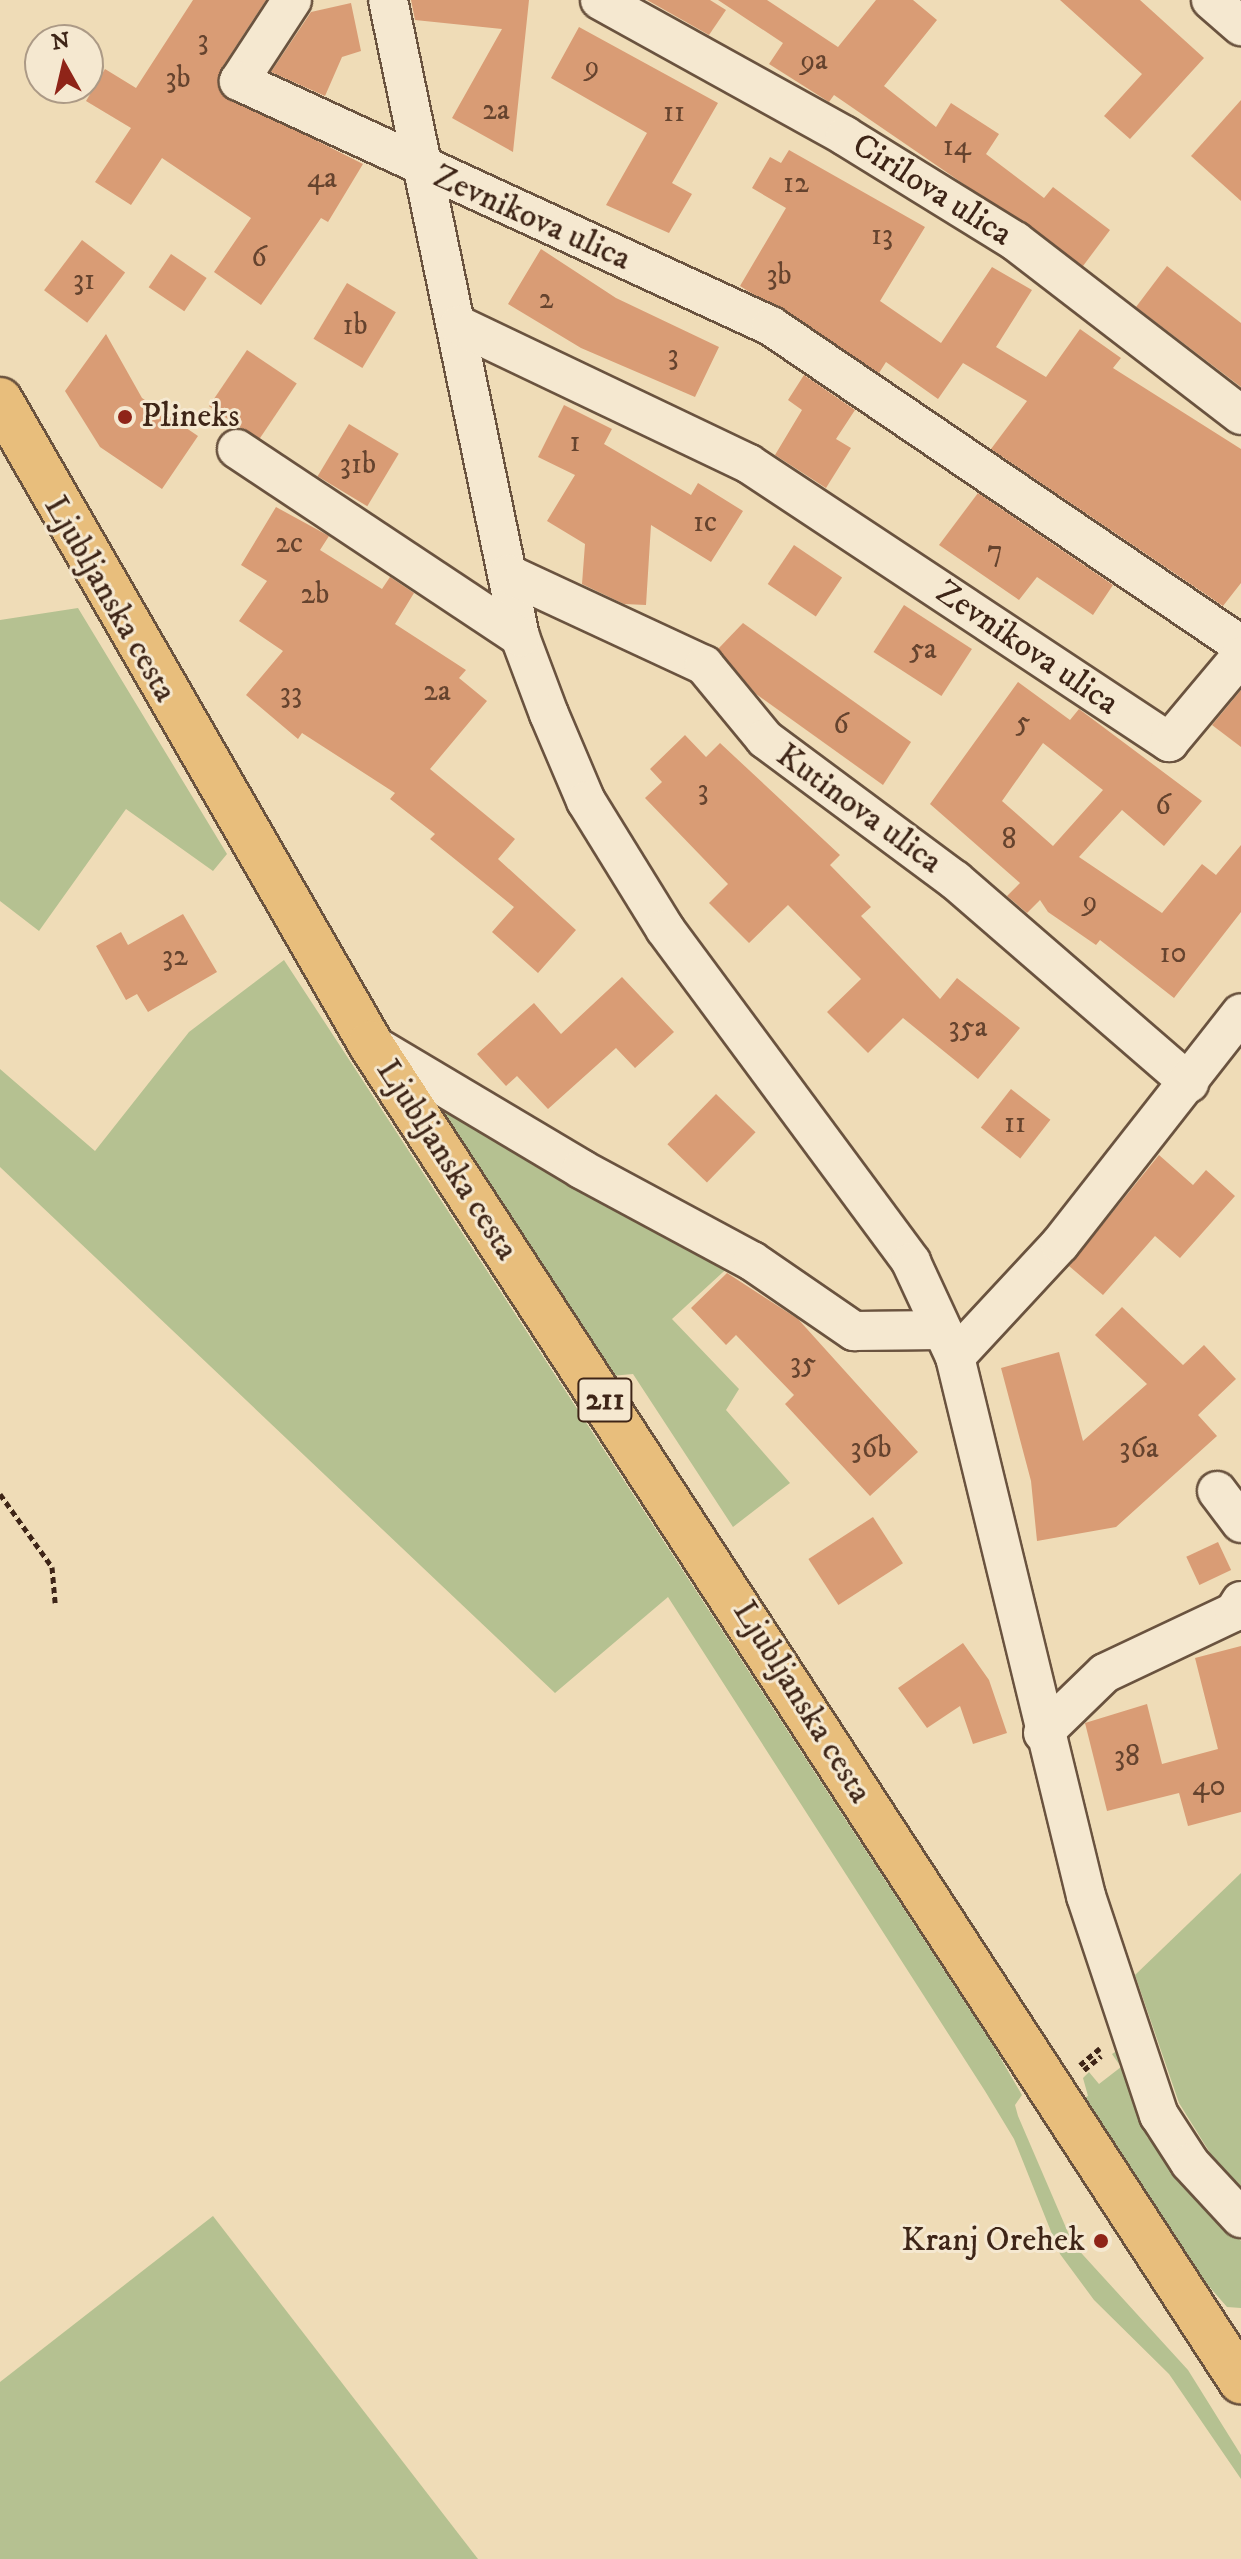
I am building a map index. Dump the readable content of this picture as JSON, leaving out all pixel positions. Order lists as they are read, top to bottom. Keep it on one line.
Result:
{"streets":{"main road":["Ljubljanska cesta","211"],"street":["Cirilova ulica","Zevnikova ulica","Kutinova ulica"]},"places":["Plineks","Kranj Orehek"],"house_numbers":["3","9a","9","3b","2a","11","14","4a","12","13","6","3b","31","2","1b","3","1","31b","1c","2c","7","2b","5a","2a","33","5","6","3","6","8","9","10","32","35a","11","35","36b","36a","38","40"],"north":"top"}
